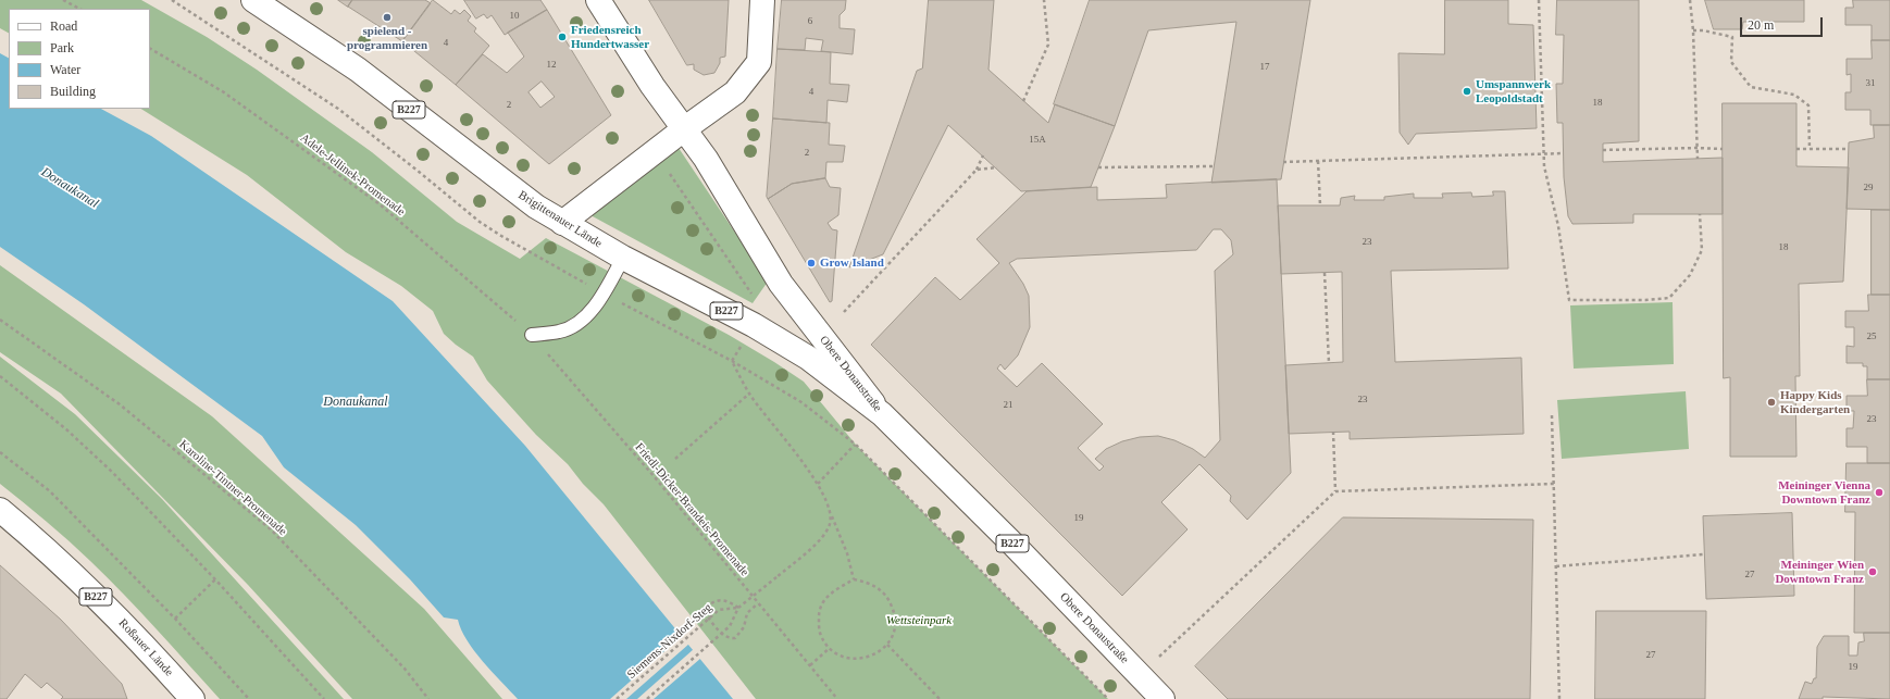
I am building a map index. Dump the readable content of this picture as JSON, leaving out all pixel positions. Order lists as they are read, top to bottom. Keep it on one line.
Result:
{"streets":{"main road":["B227","Brigittenauer Lände","Obere Donaustraße","Roßauer Lände"],"path":["Adele-Jellinek-Promenade","Karoline-Tintner-Promenade","Friedl-Dicker-Brandeis-Promenade","Siemens-Nixdorf-Steg"]},"crossings":[["Adele-Jellinek-Promenade","Friedl-Dicker-Brandeis-Promenade"],["Brigittenauer Lände","Obere Donaustraße"]],"water":["Donaukanal"],"parks":["Wettsteinpark"],"places":["spielend - programmieren","Friedensreich Hundertwasser","Umspannwerk Leopoldstadt","Grow Island","Happy Kids Kindergarten","Meininger Vienna Downtown Franz","Meininger Wien Downtown Franz"],"house_numbers":["10","6","4","12","17","31","4","18","2","15A","2","29","23","18","25","23","21","23","19","27","27","19"],"legend":["Road","Park","Water","Building"],"scale_bar":"20 m"}
